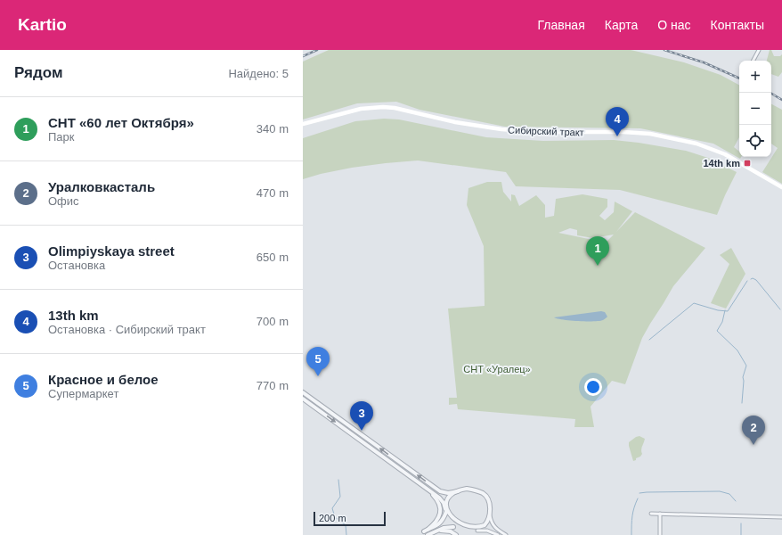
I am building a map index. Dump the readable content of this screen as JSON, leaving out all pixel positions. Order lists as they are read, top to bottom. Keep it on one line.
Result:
{"streets":{"main road":["Сибирский тракт"]},"parks":["СНТ «Уралец»"],"places":{"transit":["14th km"]},"scale_bar":"200 m","page":{"header":"Kartio","nav":["Главная","Карта","О нас","Контакты"],"heading":["Рядом","Найдено: 5"],"map_buttons":["+","−"],"list":[{"mark":"1","name":"СНТ «60 лет Октября»","note":"Парк","value":"340 m"},{"mark":"2","name":"Уралковкасталь","note":"Офис","value":"470 m"},{"mark":"3","name":"Olimpiyskaya street","note":"Остановка","value":"650 m"},{"mark":"4","name":"13th km","note":"Остановка · Сибирский тракт","value":"700 m"},{"mark":"5","name":"Красное и белое","note":"Супермаркет","value":"770 m"}],"pins":["4","1","5","3","2"],"scale":"200 m"}}
